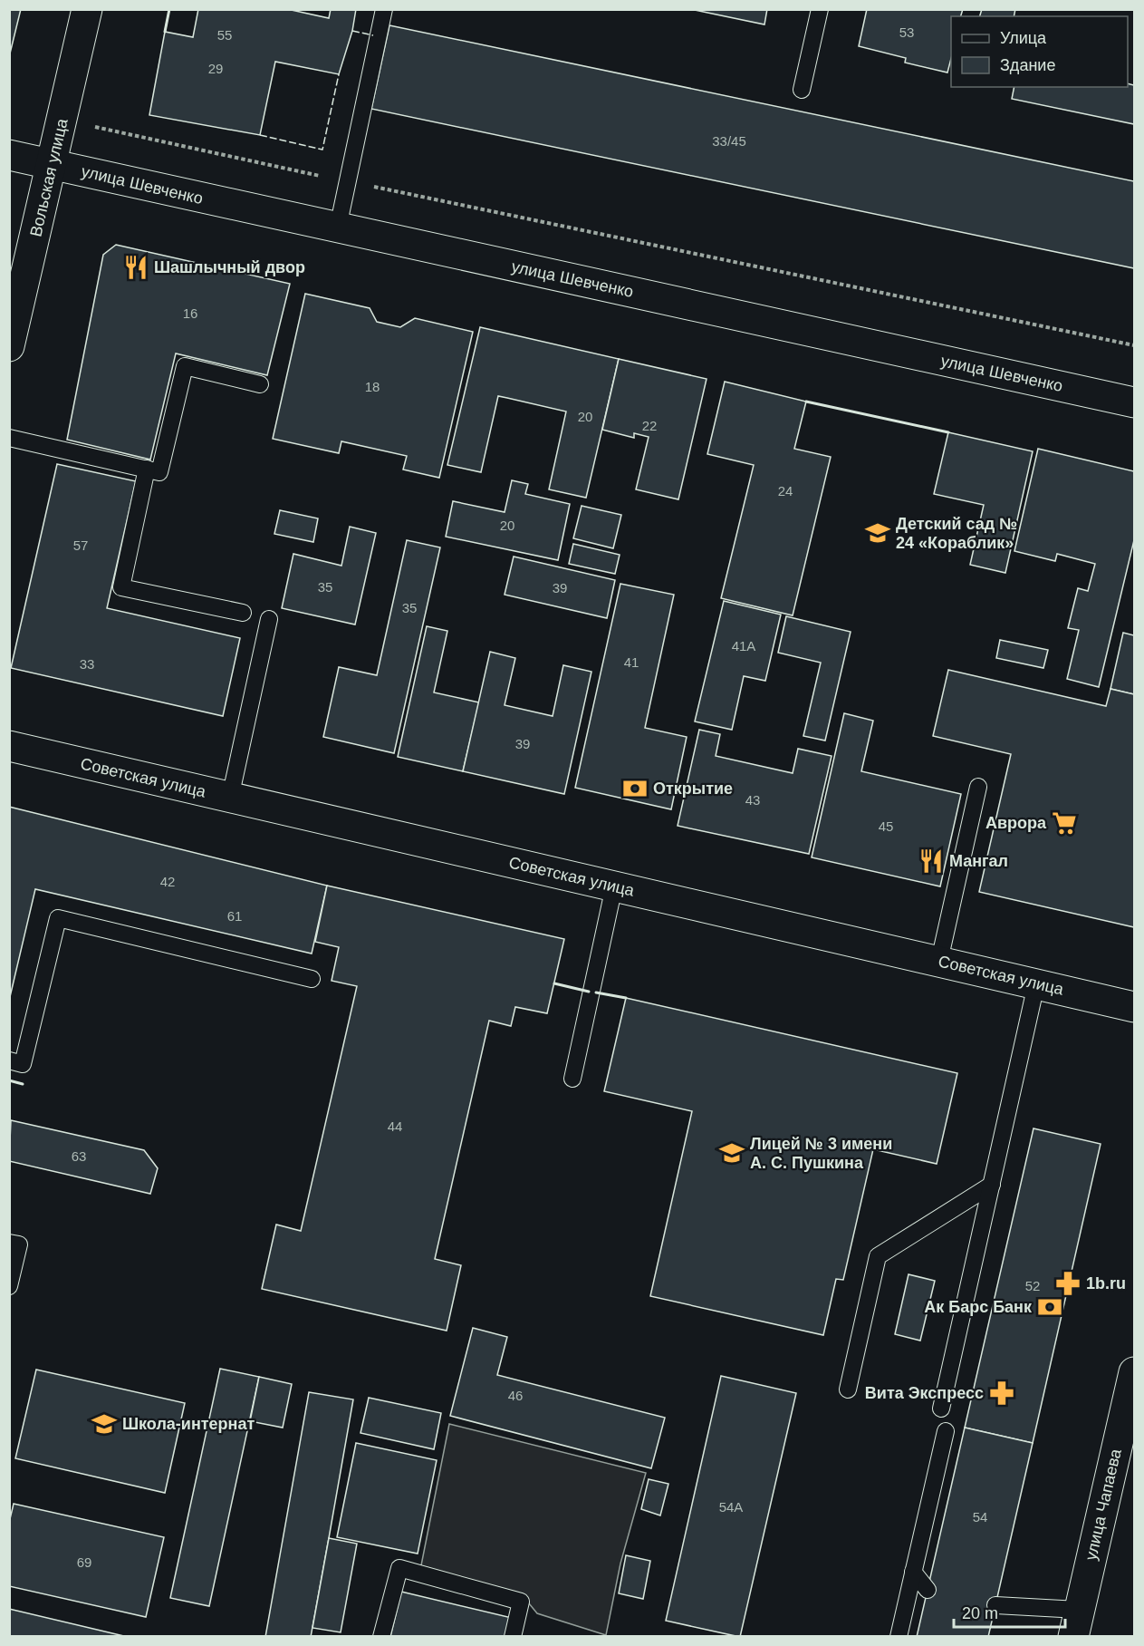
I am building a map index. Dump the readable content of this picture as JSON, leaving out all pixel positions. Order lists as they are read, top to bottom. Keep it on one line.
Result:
{"streets":{"street":["Вольская улица","улица Шевченко","Советская улица","улица Чапаева"]},"crossings":[["Вольская улица","улица Шевченко"]],"places":{"restaurant":["Шашлычный двор","Мангал"],"school or university":["Детский сад № 24 «Кораблик»","Лицей № 3 имени А. С. Пушкина","Школа-интернат"],"bank":["Открытие","Ак Барс Банк"],"supermarket":["Аврора"],"pharmacy":["1b.ru","Вита Экспресс"]},"house_numbers":["53","55","29","33/45","16","18","20","22","24","20","57","35","39","35","41А","41","33","39","43","45","42","61","44","63","52","46","54А","54","69"],"legend":["Улица","Здание"],"scale_bar":"20 m"}
